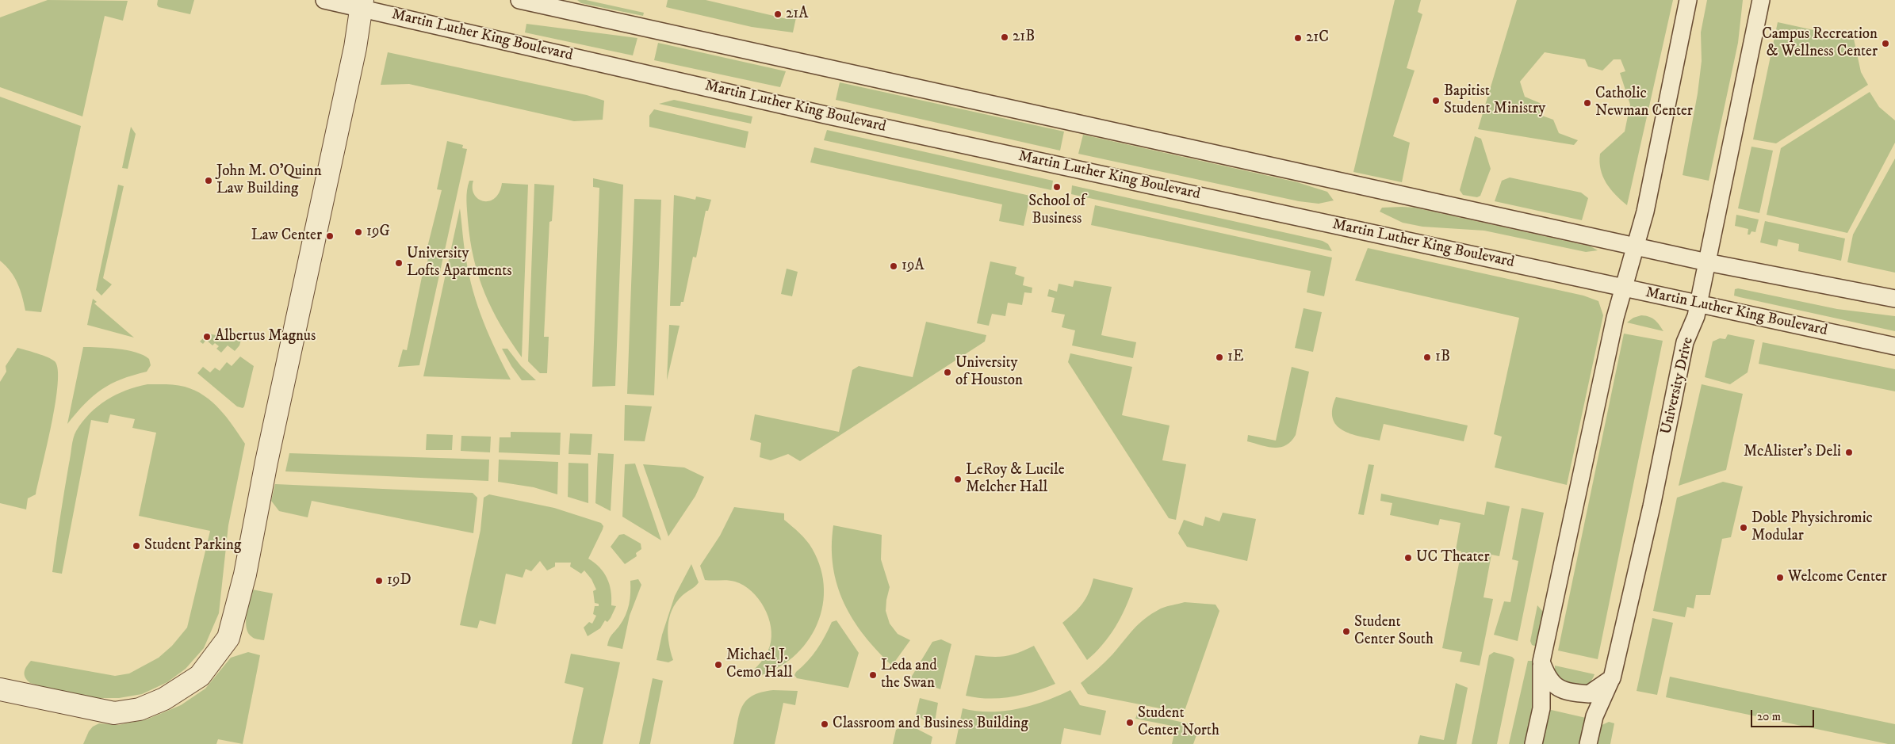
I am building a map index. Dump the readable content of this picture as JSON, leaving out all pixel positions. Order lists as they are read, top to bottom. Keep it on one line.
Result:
{"streets":{"street":["Martin Luther King Boulevard","University Drive"]},"crossings":[["Martin Luther King Boulevard","University Drive"]],"places":["21A","21B","21C","Campus Recreation & Wellness Center","Bapitist Student Ministry","Catholic Newman Center","John M. O’Quinn Law Building","School of Business","19G","Law Center","University Lofts Apartments","19A","Albertus Magnus","1E","1B","University of Houston","McAlister's Deli","LeRoy & Lucile Melcher Hall","Doble Physichromic Modular","Student Parking","UC Theater","Welcome Center","19D","Student Center South","Michael J. Cemo Hall","Leda and the Swan","Student Center North","Classroom and Business Building"],"scale_bar":"20 m"}
